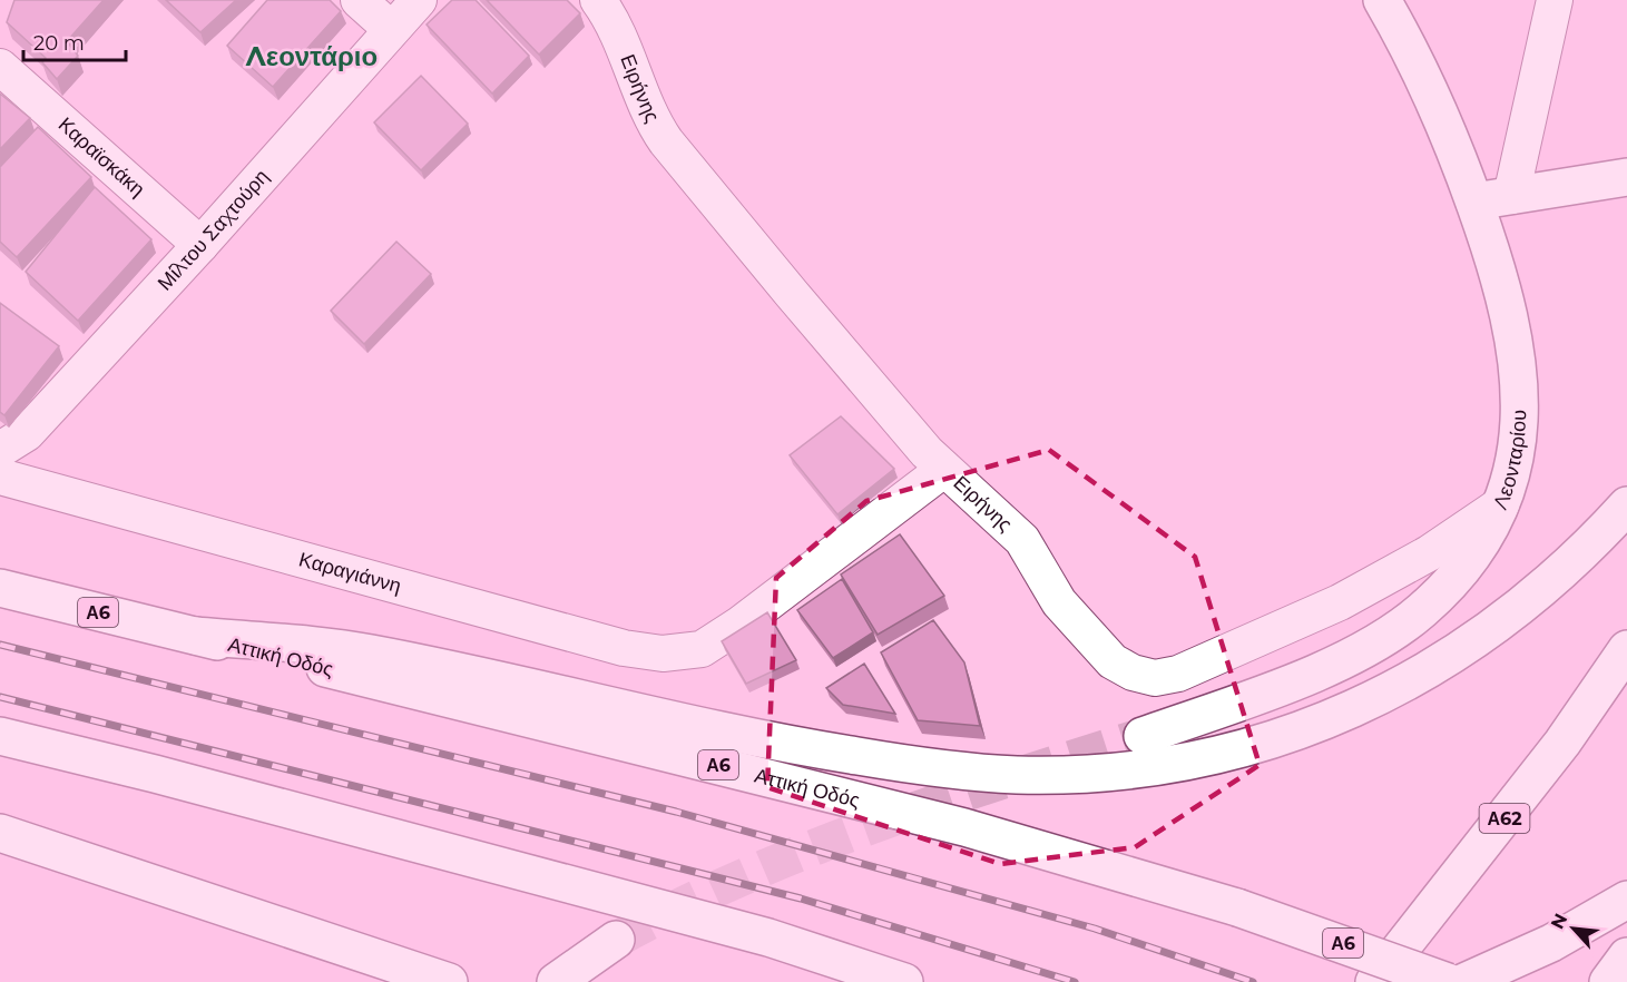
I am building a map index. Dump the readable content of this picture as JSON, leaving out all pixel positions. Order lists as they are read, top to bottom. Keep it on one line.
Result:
{"streets":{"main road":["Λεονταρίου","Α6","Αττική Οδός","Α62"],"street":["Ειρήνης","Καραϊσκάκη","Μίλτου Σαχτούρη","Καραγιάννη"]},"crossings":[["Ειρήνης","Λεονταρίου"],["Ειρήνης","Καραγιάννη"],["Καραϊσκάκη","Μίλτου Σαχτούρη"]],"districts":["Λεοντάριο"],"scale_bar":"20 m","north":"top left"}
